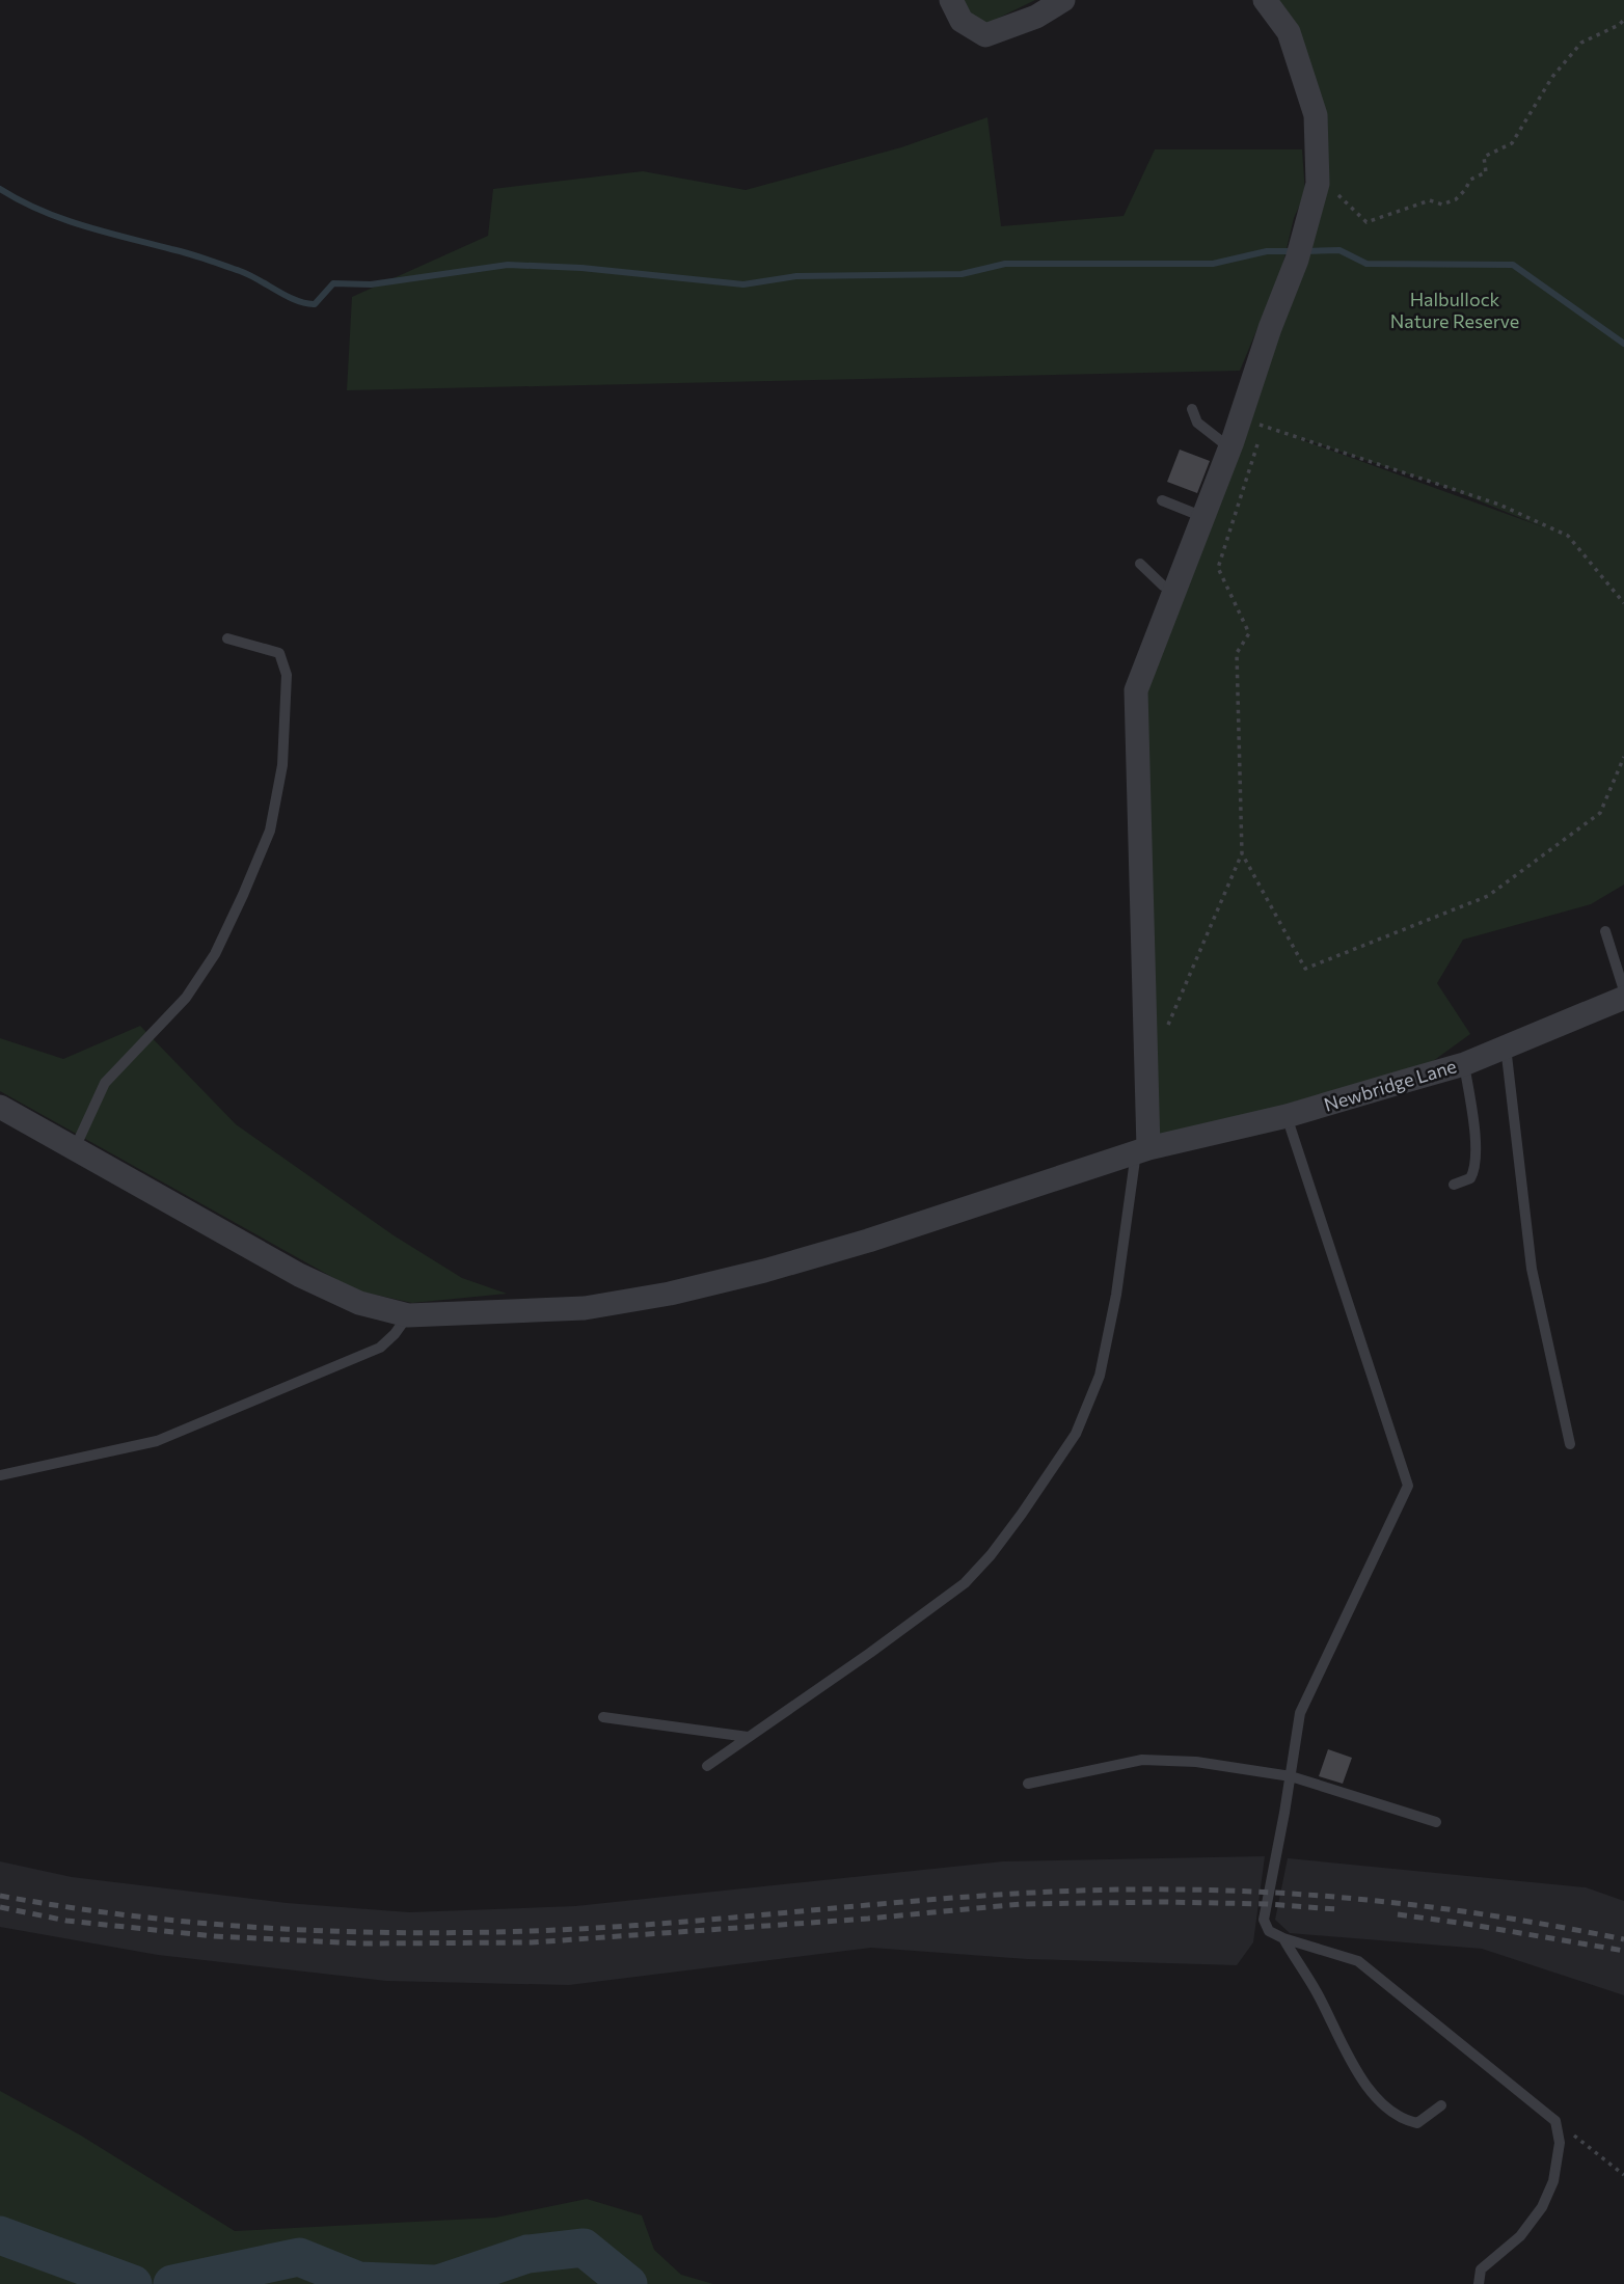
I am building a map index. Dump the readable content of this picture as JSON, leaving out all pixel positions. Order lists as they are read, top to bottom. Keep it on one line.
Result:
{"streets":{"street":["Newbridge Lane"]},"parks":["Halbullock Nature Reserve"]}
